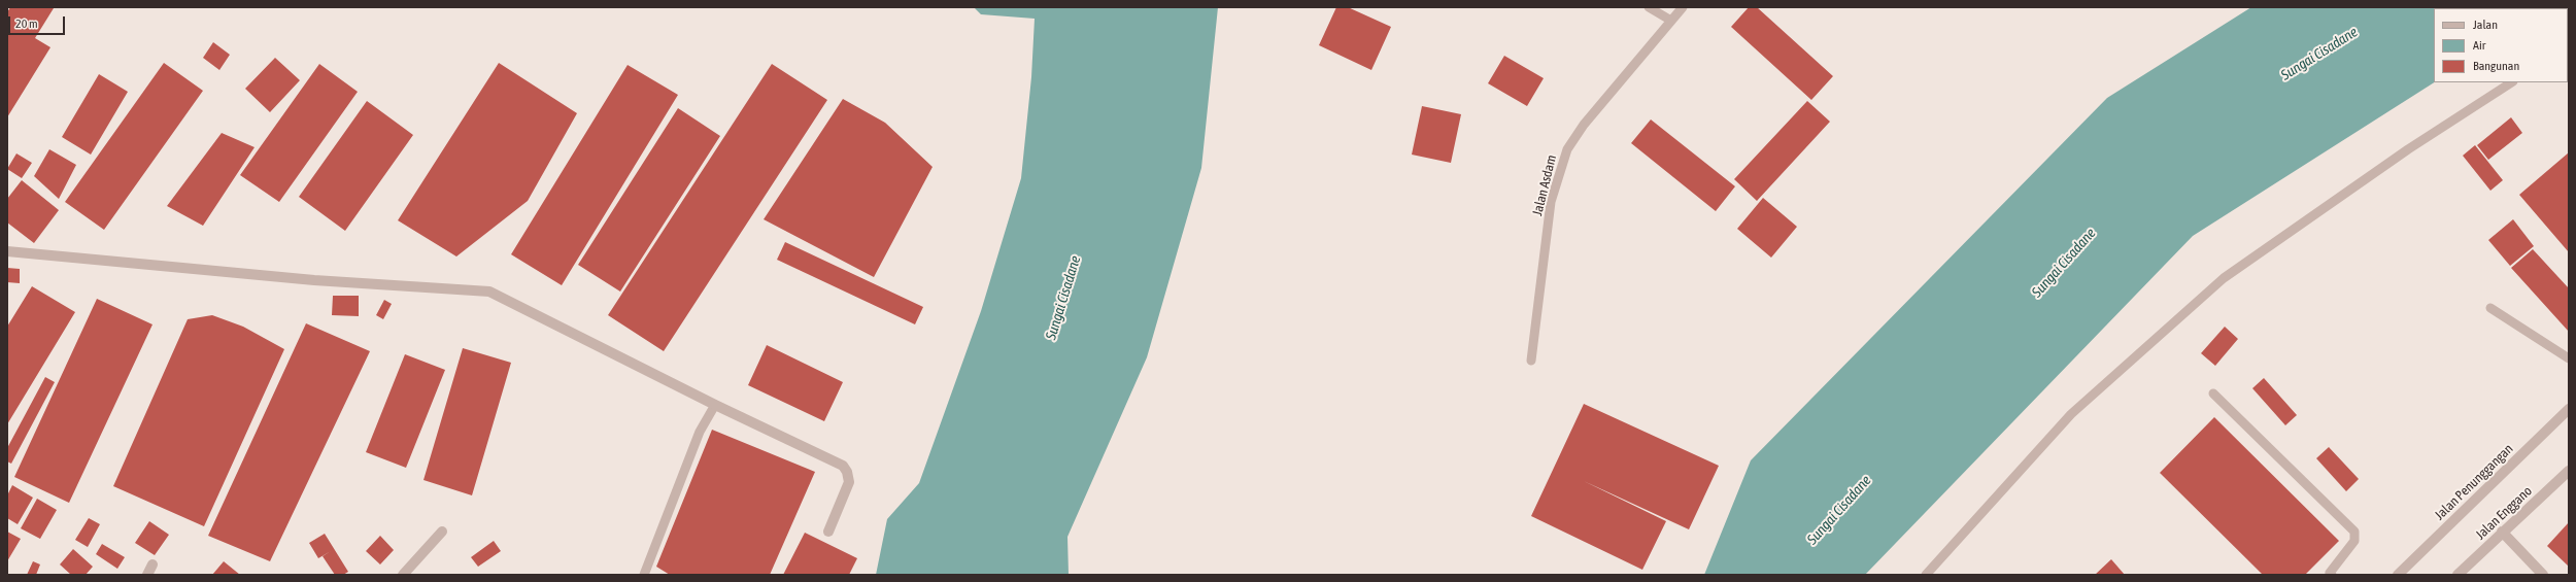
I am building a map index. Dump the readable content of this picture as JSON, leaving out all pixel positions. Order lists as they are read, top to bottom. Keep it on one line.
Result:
{"streets":{"street":["Jalan Penunggangan","Jalan Enggano"],"lane":["Jalan Asdam"]},"water":["Sungai Cisadane"],"legend":["Jalan","Air","Bangunan"],"scale_bar":"20 m"}
